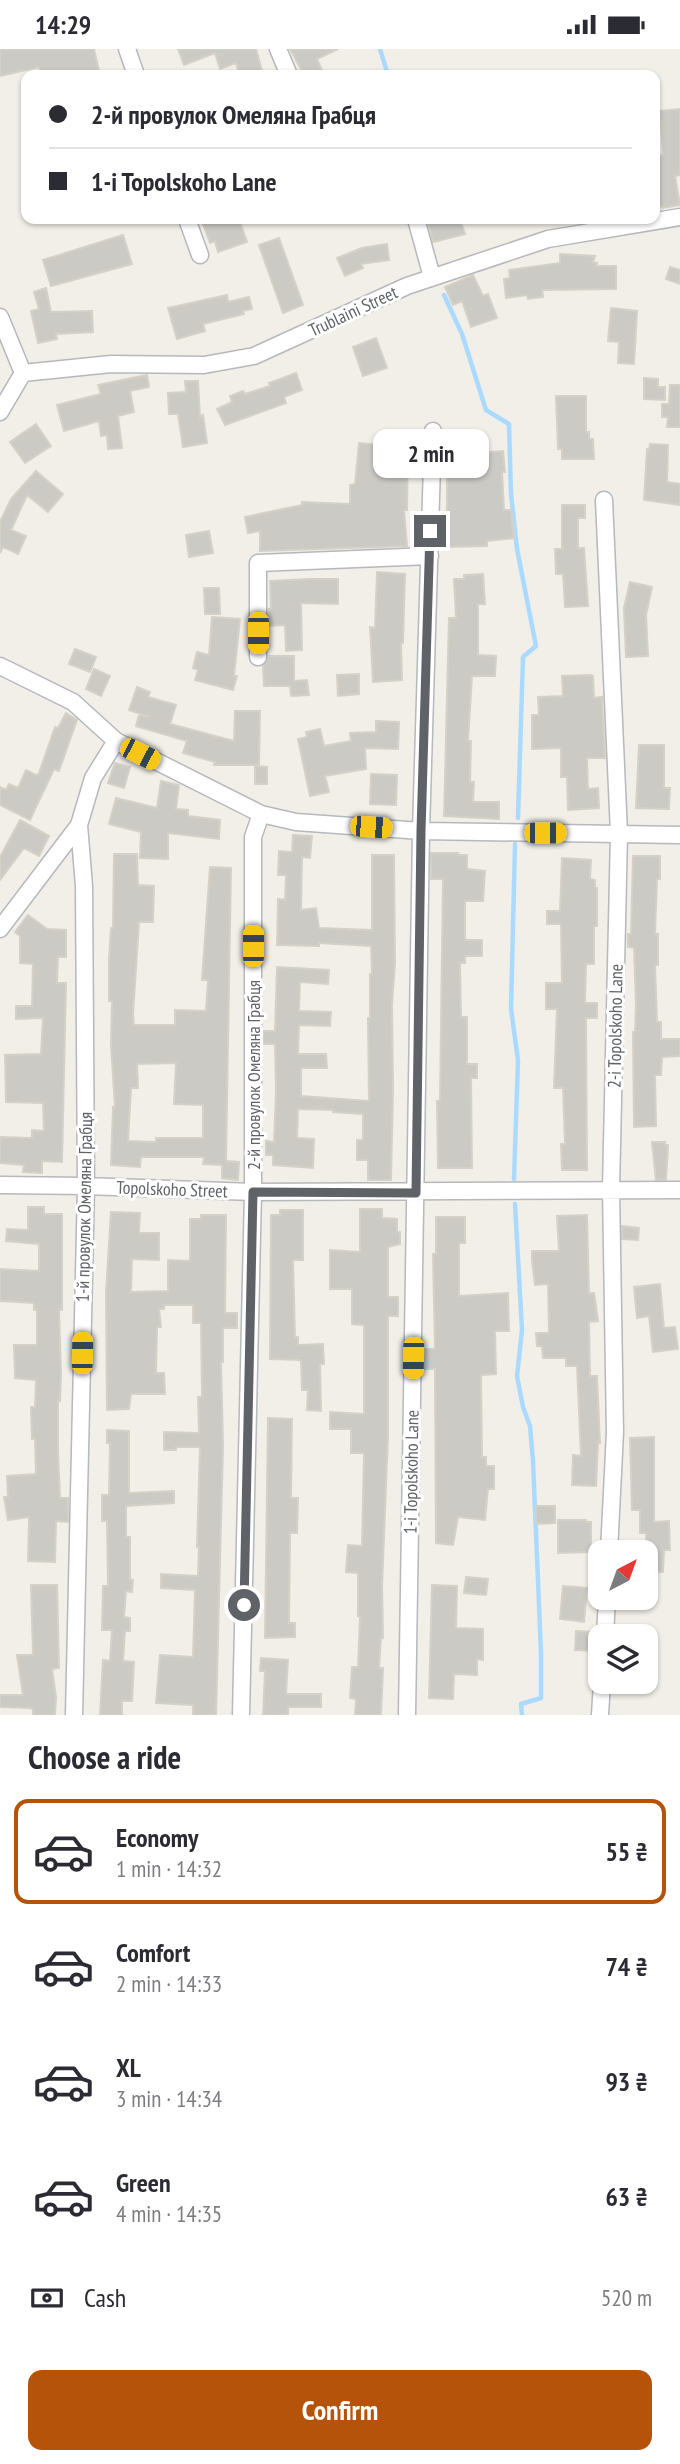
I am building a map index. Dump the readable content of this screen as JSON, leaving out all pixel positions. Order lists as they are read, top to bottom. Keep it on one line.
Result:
{"streets":{"street":["Trublaini Street","2-i Topolskoho Lane","2-й провулок Омеляна Грабця","Topolskoho Street","1-й провулок Омеляна Грабця","1-i Topolskoho Lane"]},"crossings":[["2-i Topolskoho Lane","Topolskoho Street"],["2-й провулок Омеляна Грабця","Topolskoho Street"],["Topolskoho Street","1-й провулок Омеляна Грабця"],["Topolskoho Street","1-i Topolskoho Lane"]],"north":"top right","page":{"status":"14:29","banner":["2-й провулок Омеляна Грабця","1-i Topolskoho Lane"],"bubble":"2 min","heading":"Choose a ride","list":[{"name":"Economy","note":"1 min · 14:32","value":"55 ₴"},{"name":"Comfort","note":"2 min · 14:33","value":"74 ₴"},{"name":"XL","note":"3 min · 14:34","value":"93 ₴"},{"name":"Green","note":"4 min · 14:35","value":"63 ₴"}],"pay":["Cash","520 m"],"buttons":"Confirm"}}
